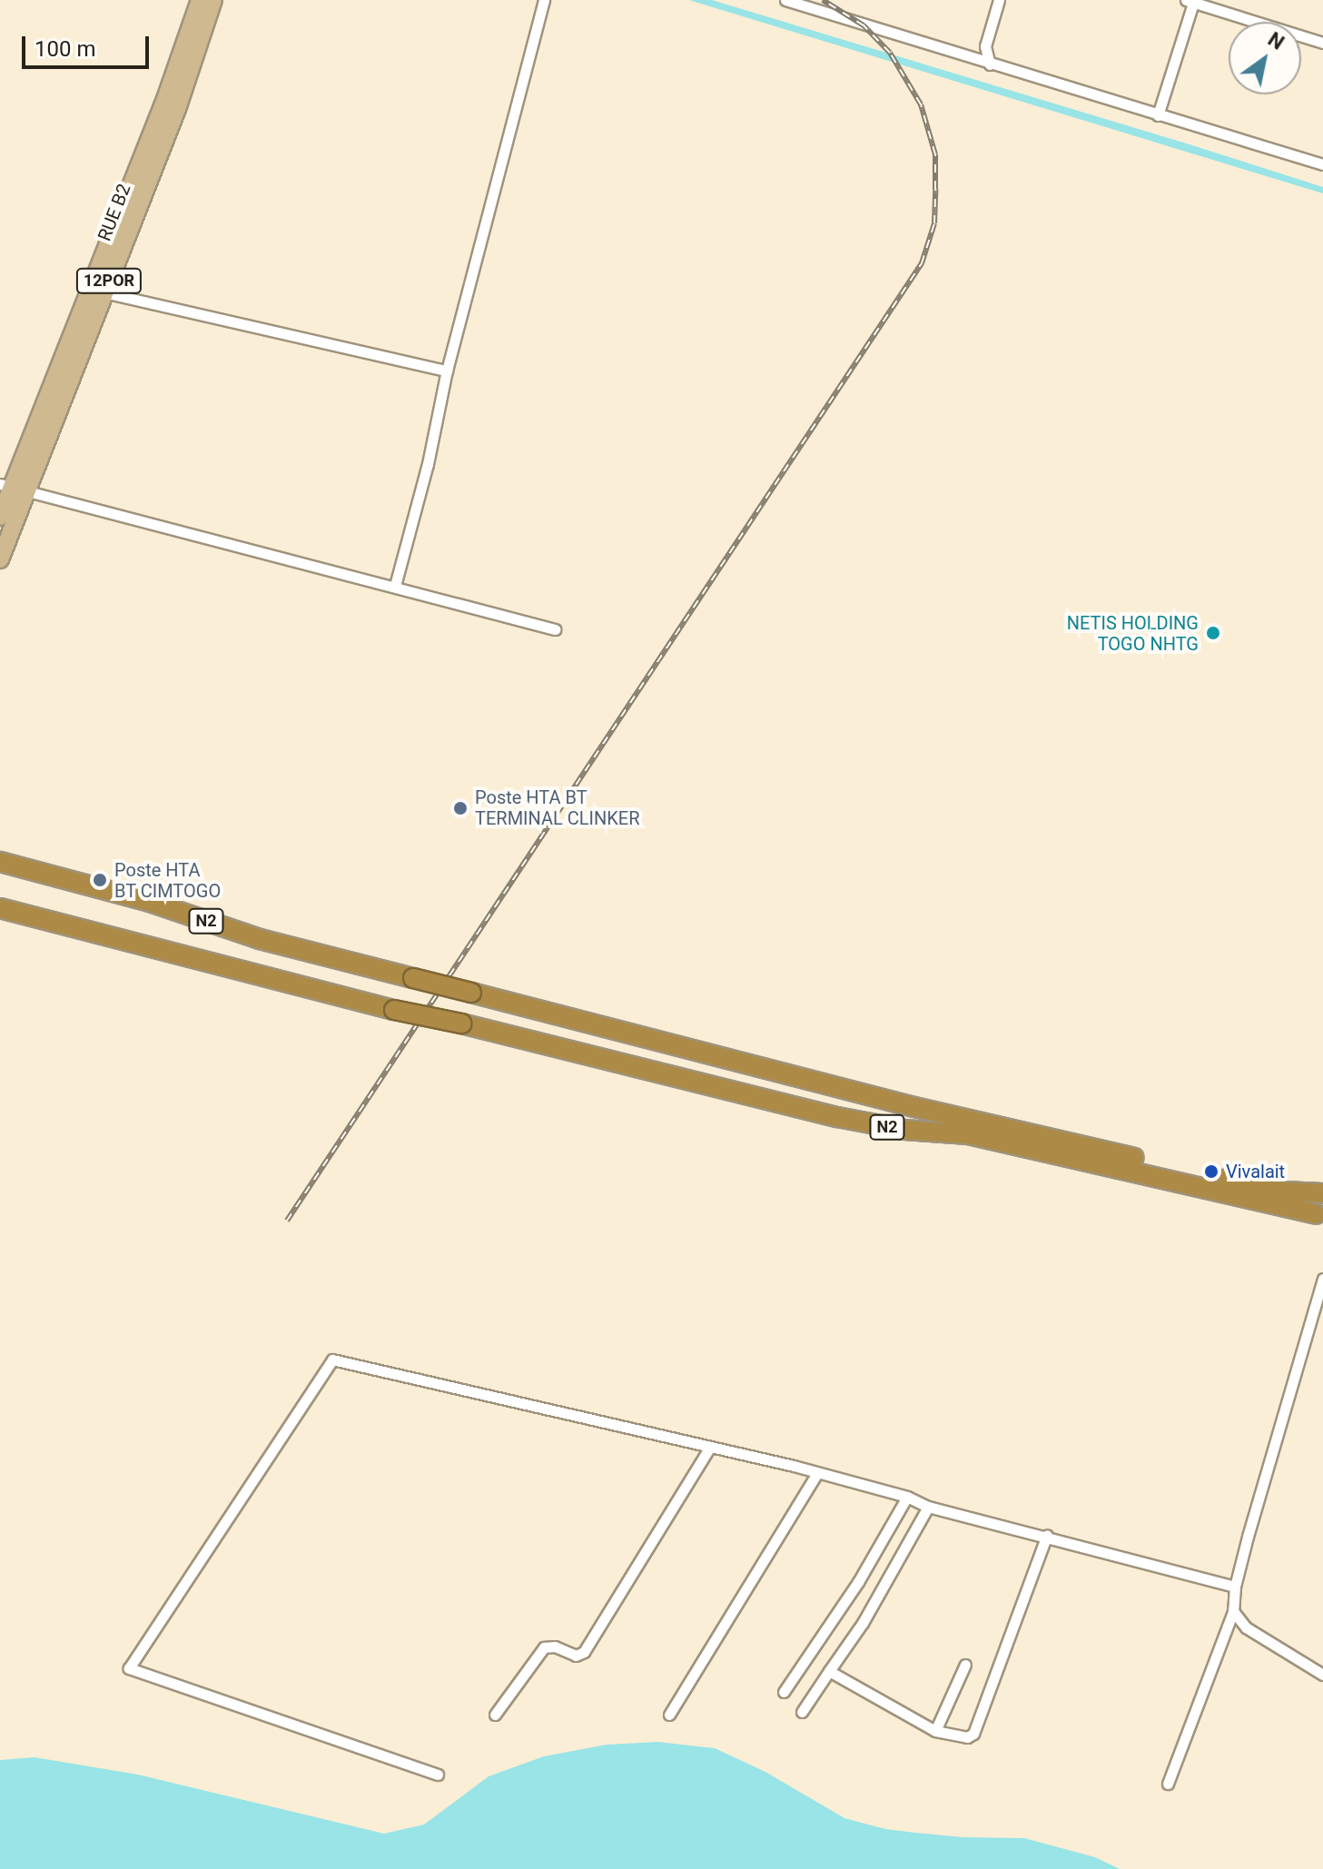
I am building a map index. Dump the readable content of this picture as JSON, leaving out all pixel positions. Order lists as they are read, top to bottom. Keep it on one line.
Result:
{"streets":{"highway":["N2"],"main road":["RUE B2","12POR"]},"places":["NETIS HOLDING TOGO NHTG","Poste HTA BT TERMINAL CLINKER","Poste HTA BT CIMTOGO","Vivalait"],"scale_bar":"100 m","north":"top right"}
